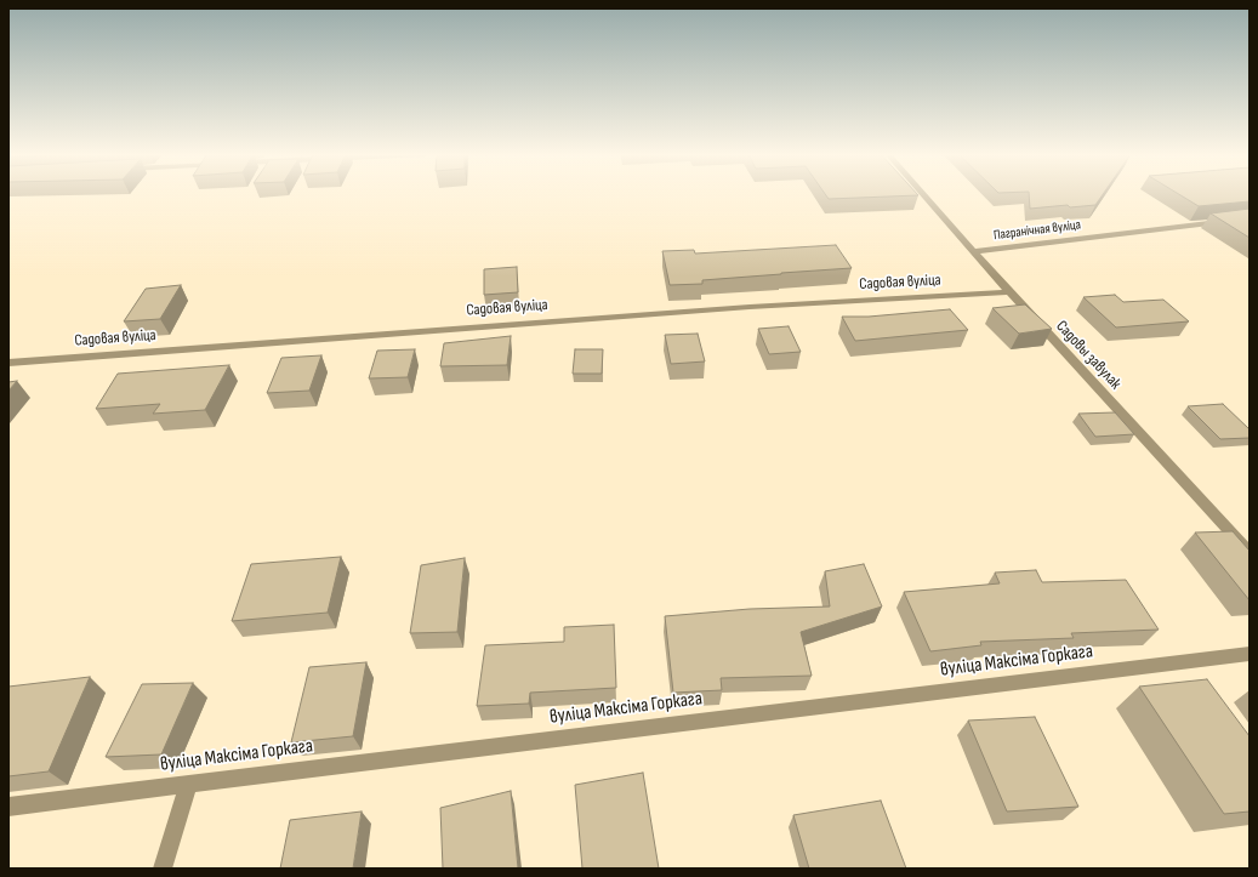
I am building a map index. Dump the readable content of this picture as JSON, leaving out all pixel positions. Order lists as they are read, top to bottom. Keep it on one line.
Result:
{"streets":{"street":["Пагранічная вуліца","Садовая вуліца","Садовы завулак","вуліца Максіма Горкага"]},"crossings":[["Пагранічная вуліца","Садовы завулак"],["Садовая вуліца","Садовы завулак"]]}
